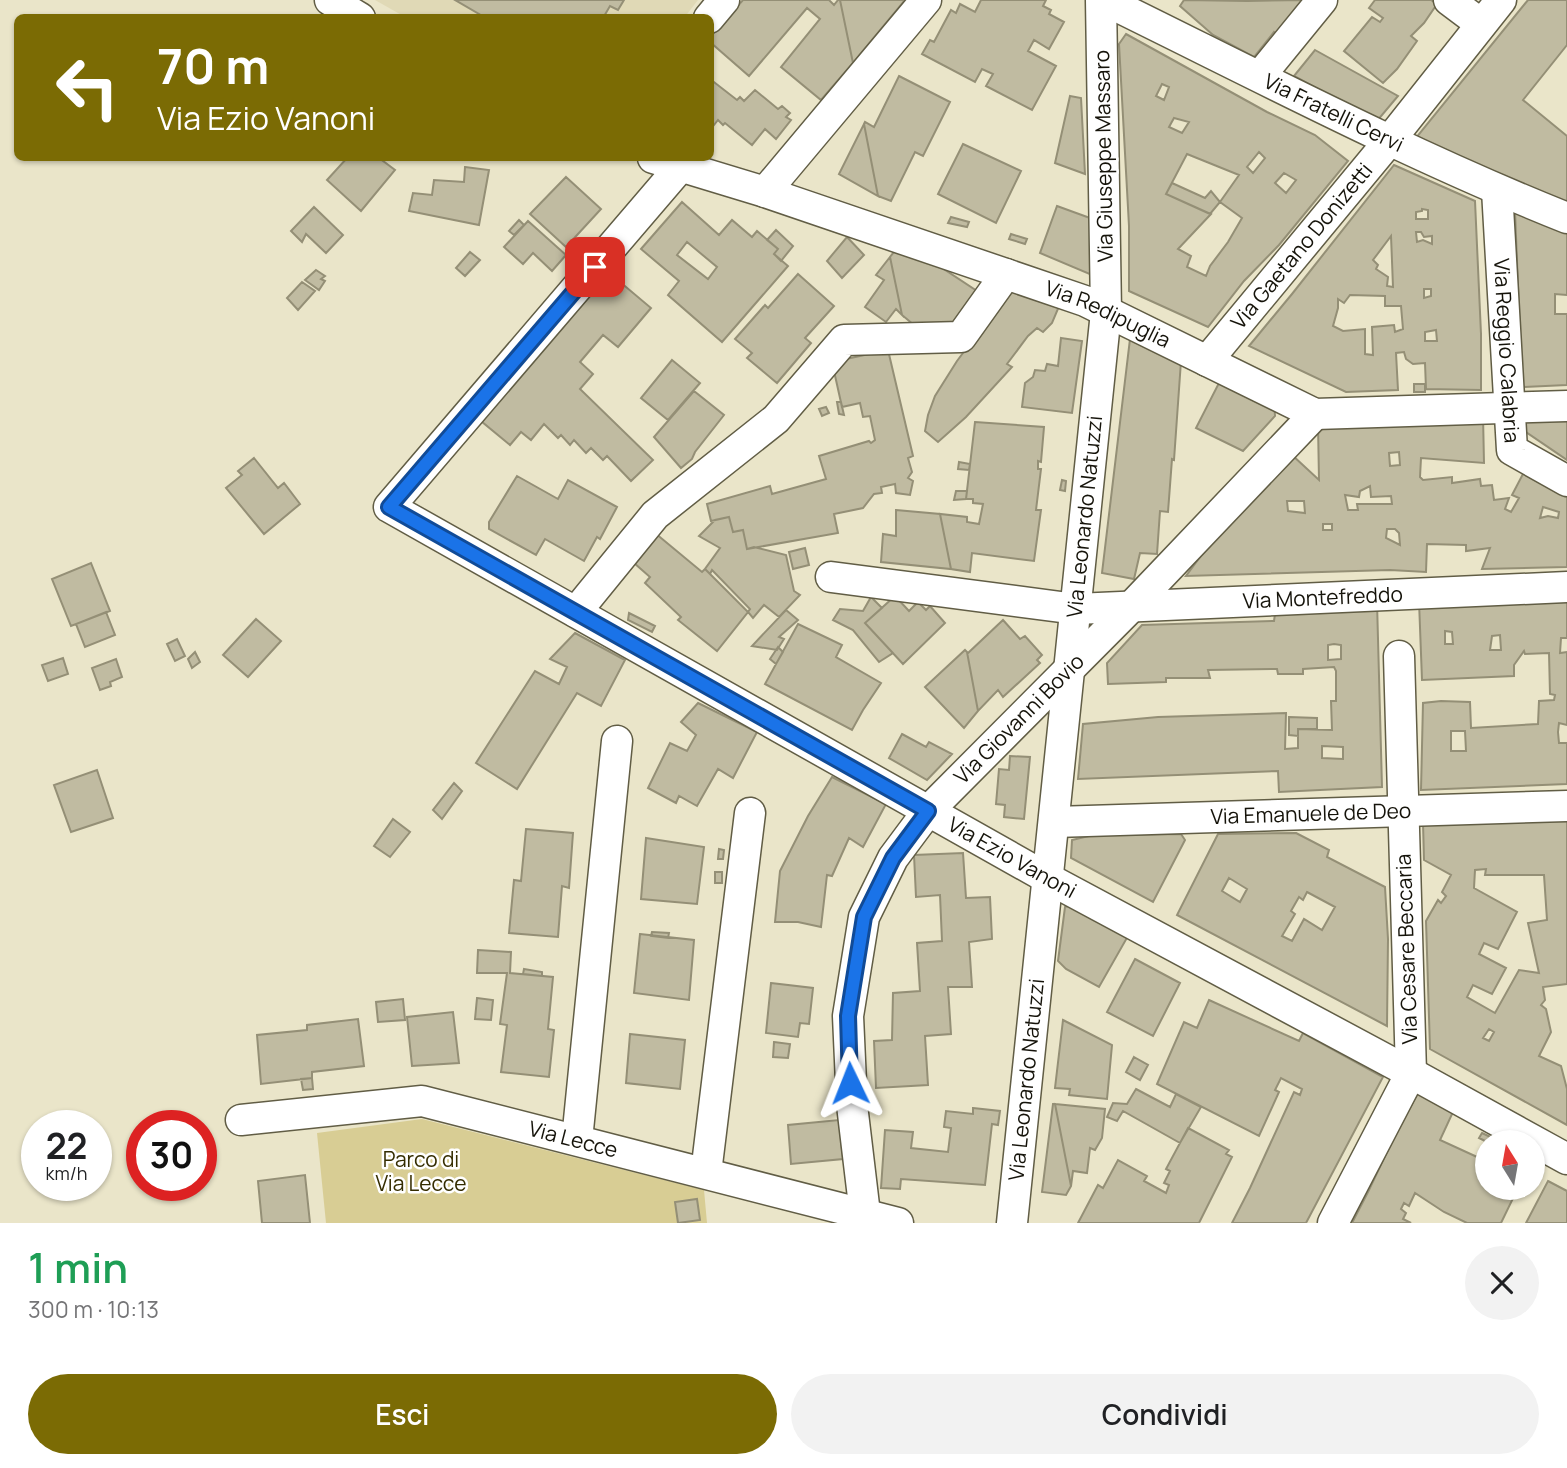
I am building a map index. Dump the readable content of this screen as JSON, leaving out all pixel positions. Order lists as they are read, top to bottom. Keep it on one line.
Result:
{"streets":{"street":["Via Fratelli Cervi","Via Giuseppe Massaro","Via Gaetano Donizetti","Via Redipuglia","Via Reggio Calabria","Via Leonardo Natuzzi","Via Montefreddo","Via Giovanni Bovio","Via Emanuele de Deo","Via Ezio Vanoni","Via Cesare Beccaria","Via Lecce"]},"crossings":[["Via Fratelli Cervi","Via Giuseppe Massaro"],["Via Fratelli Cervi","Via Gaetano Donizetti"],["Via Fratelli Cervi","Via Reggio Calabria"],["Via Giuseppe Massaro","Via Redipuglia"],["Via Giuseppe Massaro","Via Leonardo Natuzzi"],["Via Gaetano Donizetti","Via Redipuglia"],["Via Redipuglia","Via Reggio Calabria"],["Via Redipuglia","Via Leonardo Natuzzi"],["Via Redipuglia","Via Giovanni Bovio"],["Via Redipuglia","Via Ezio Vanoni"],["Via Leonardo Natuzzi","Via Montefreddo"],["Via Leonardo Natuzzi","Via Giovanni Bovio"],["Via Leonardo Natuzzi","Via Emanuele de Deo"],["Via Leonardo Natuzzi","Via Ezio Vanoni"],["Via Montefreddo","Via Giovanni Bovio"],["Via Giovanni Bovio","Via Ezio Vanoni"],["Via Giovanni Bovio","Via Lecce"],["Via Emanuele de Deo","Via Cesare Beccaria"],["Via Ezio Vanoni","Via Cesare Beccaria"]],"parks":["Parco di Via Lecce"],"north":"top","page":{"turn":["70 m","Via Ezio Vanoni"],"speed":"22 km/h","limit":"30","heading":["1 min","300 m · 10:13"],"buttons":["Esci","Condividi"]}}
